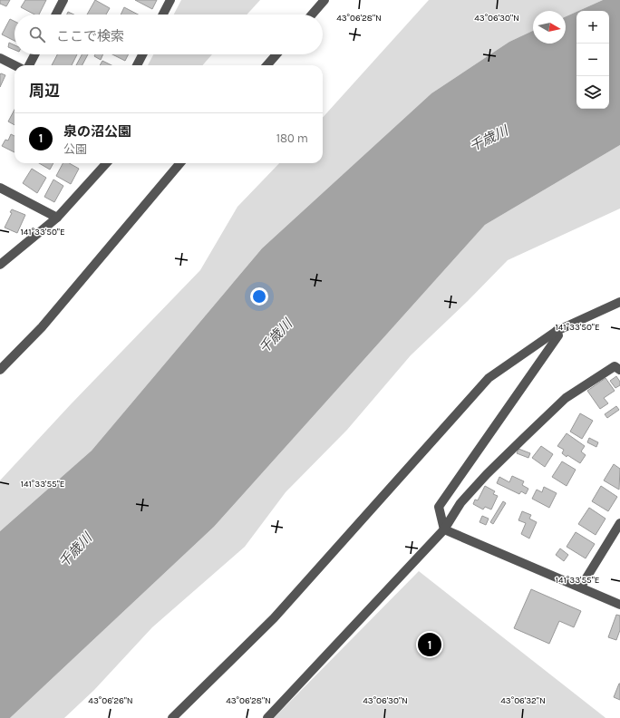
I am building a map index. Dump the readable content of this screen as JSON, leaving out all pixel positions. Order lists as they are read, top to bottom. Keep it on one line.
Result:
{"water":["千歳川"],"north":"right","page":{"map_buttons":["+","−"],"search":"ここで検索","heading":"周辺","list":[{"mark":"1","name":"泉の沼公園","note":"公園","value":"180 m"}],"pins":"1"},"coordinates":["43°06'28\"N","43°06'30\"N","141°33'50\"E","141°33'55\"E","43°06'26\"N","43°06'32\"N"]}
